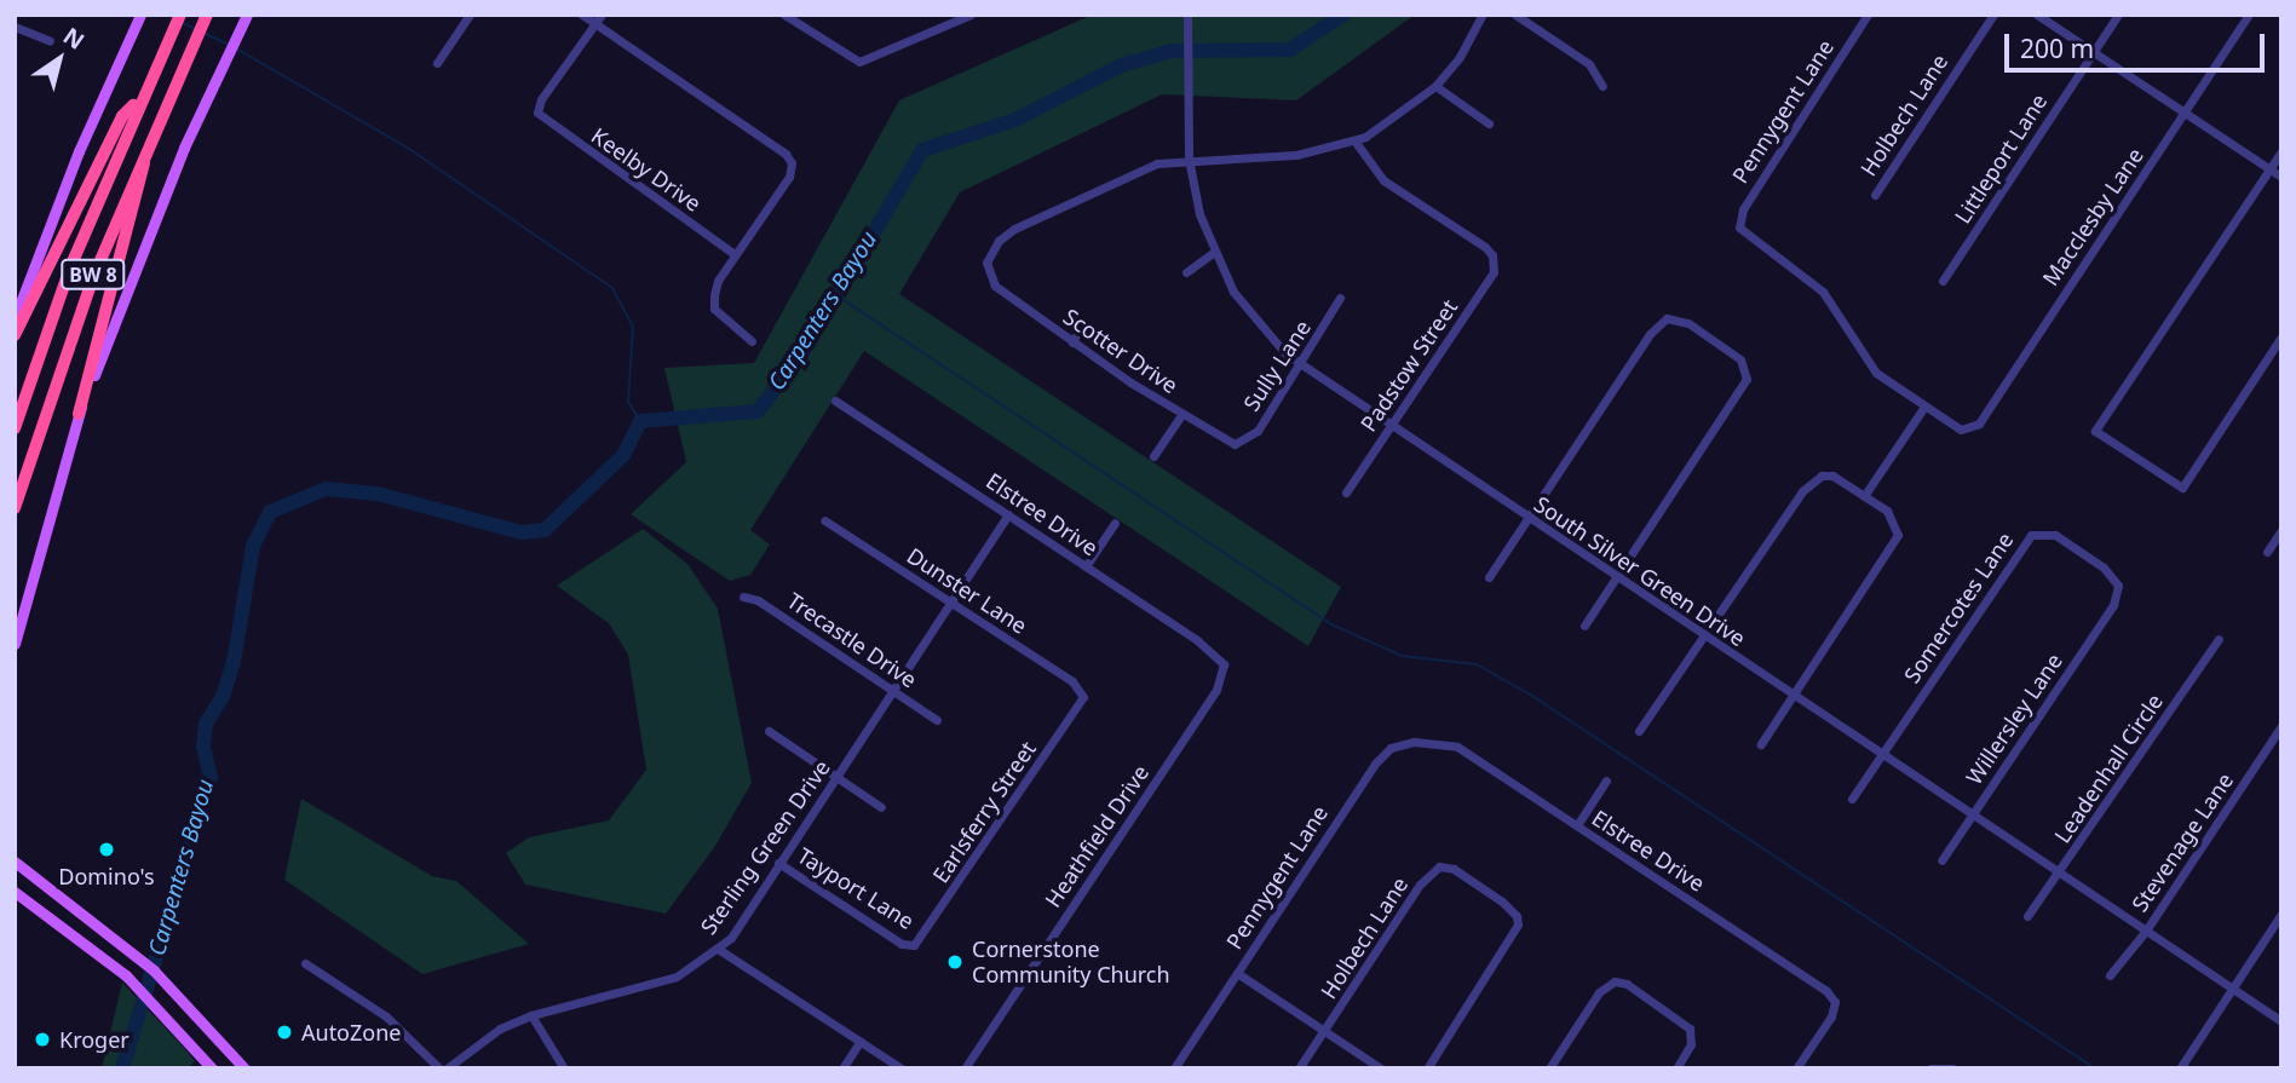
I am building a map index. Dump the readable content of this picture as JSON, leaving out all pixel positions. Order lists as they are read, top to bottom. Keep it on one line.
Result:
{"streets":{"highway":["BW 8"],"street":["Pennygent Lane","Holbech Lane","Littleport Lane","Keelby Drive","Macclesby Lane","Scotter Drive","Sully Lane","Padstow Street","Elstree Drive","South Silver Green Drive","Dunster Lane","Somercotes Lane","Trecastle Drive","Willersley Lane","Leadenhall Circle","Earlsferry Street","Heathfield Drive","Stevenage Lane","Sterling Green Drive","Tayport Lane"]},"crossings":[["Pennygent Lane","Macclesby Lane"],["Pennygent Lane","Elstree Drive"],["Scotter Drive","Sully Lane"],["Scotter Drive","South Silver Green Drive"],["Sully Lane","South Silver Green Drive"],["Padstow Street","South Silver Green Drive"],["Elstree Drive","Heathfield Drive"],["Elstree Drive","Sterling Green Drive"],["South Silver Green Drive","Somercotes Lane"],["South Silver Green Drive","Willersley Lane"],["South Silver Green Drive","Leadenhall Circle"],["South Silver Green Drive","Stevenage Lane"],["Dunster Lane","Earlsferry Street"],["Dunster Lane","Sterling Green Drive"],["Somercotes Lane","Willersley Lane"],["Trecastle Drive","Sterling Green Drive"],["Earlsferry Street","Tayport Lane"],["Sterling Green Drive","Tayport Lane"]],"water":["Carpenters Bayou"],"places":["Domino's","Cornerstone Community Church","AutoZone","Kroger"],"scale_bar":"200 m","north":"top right"}
